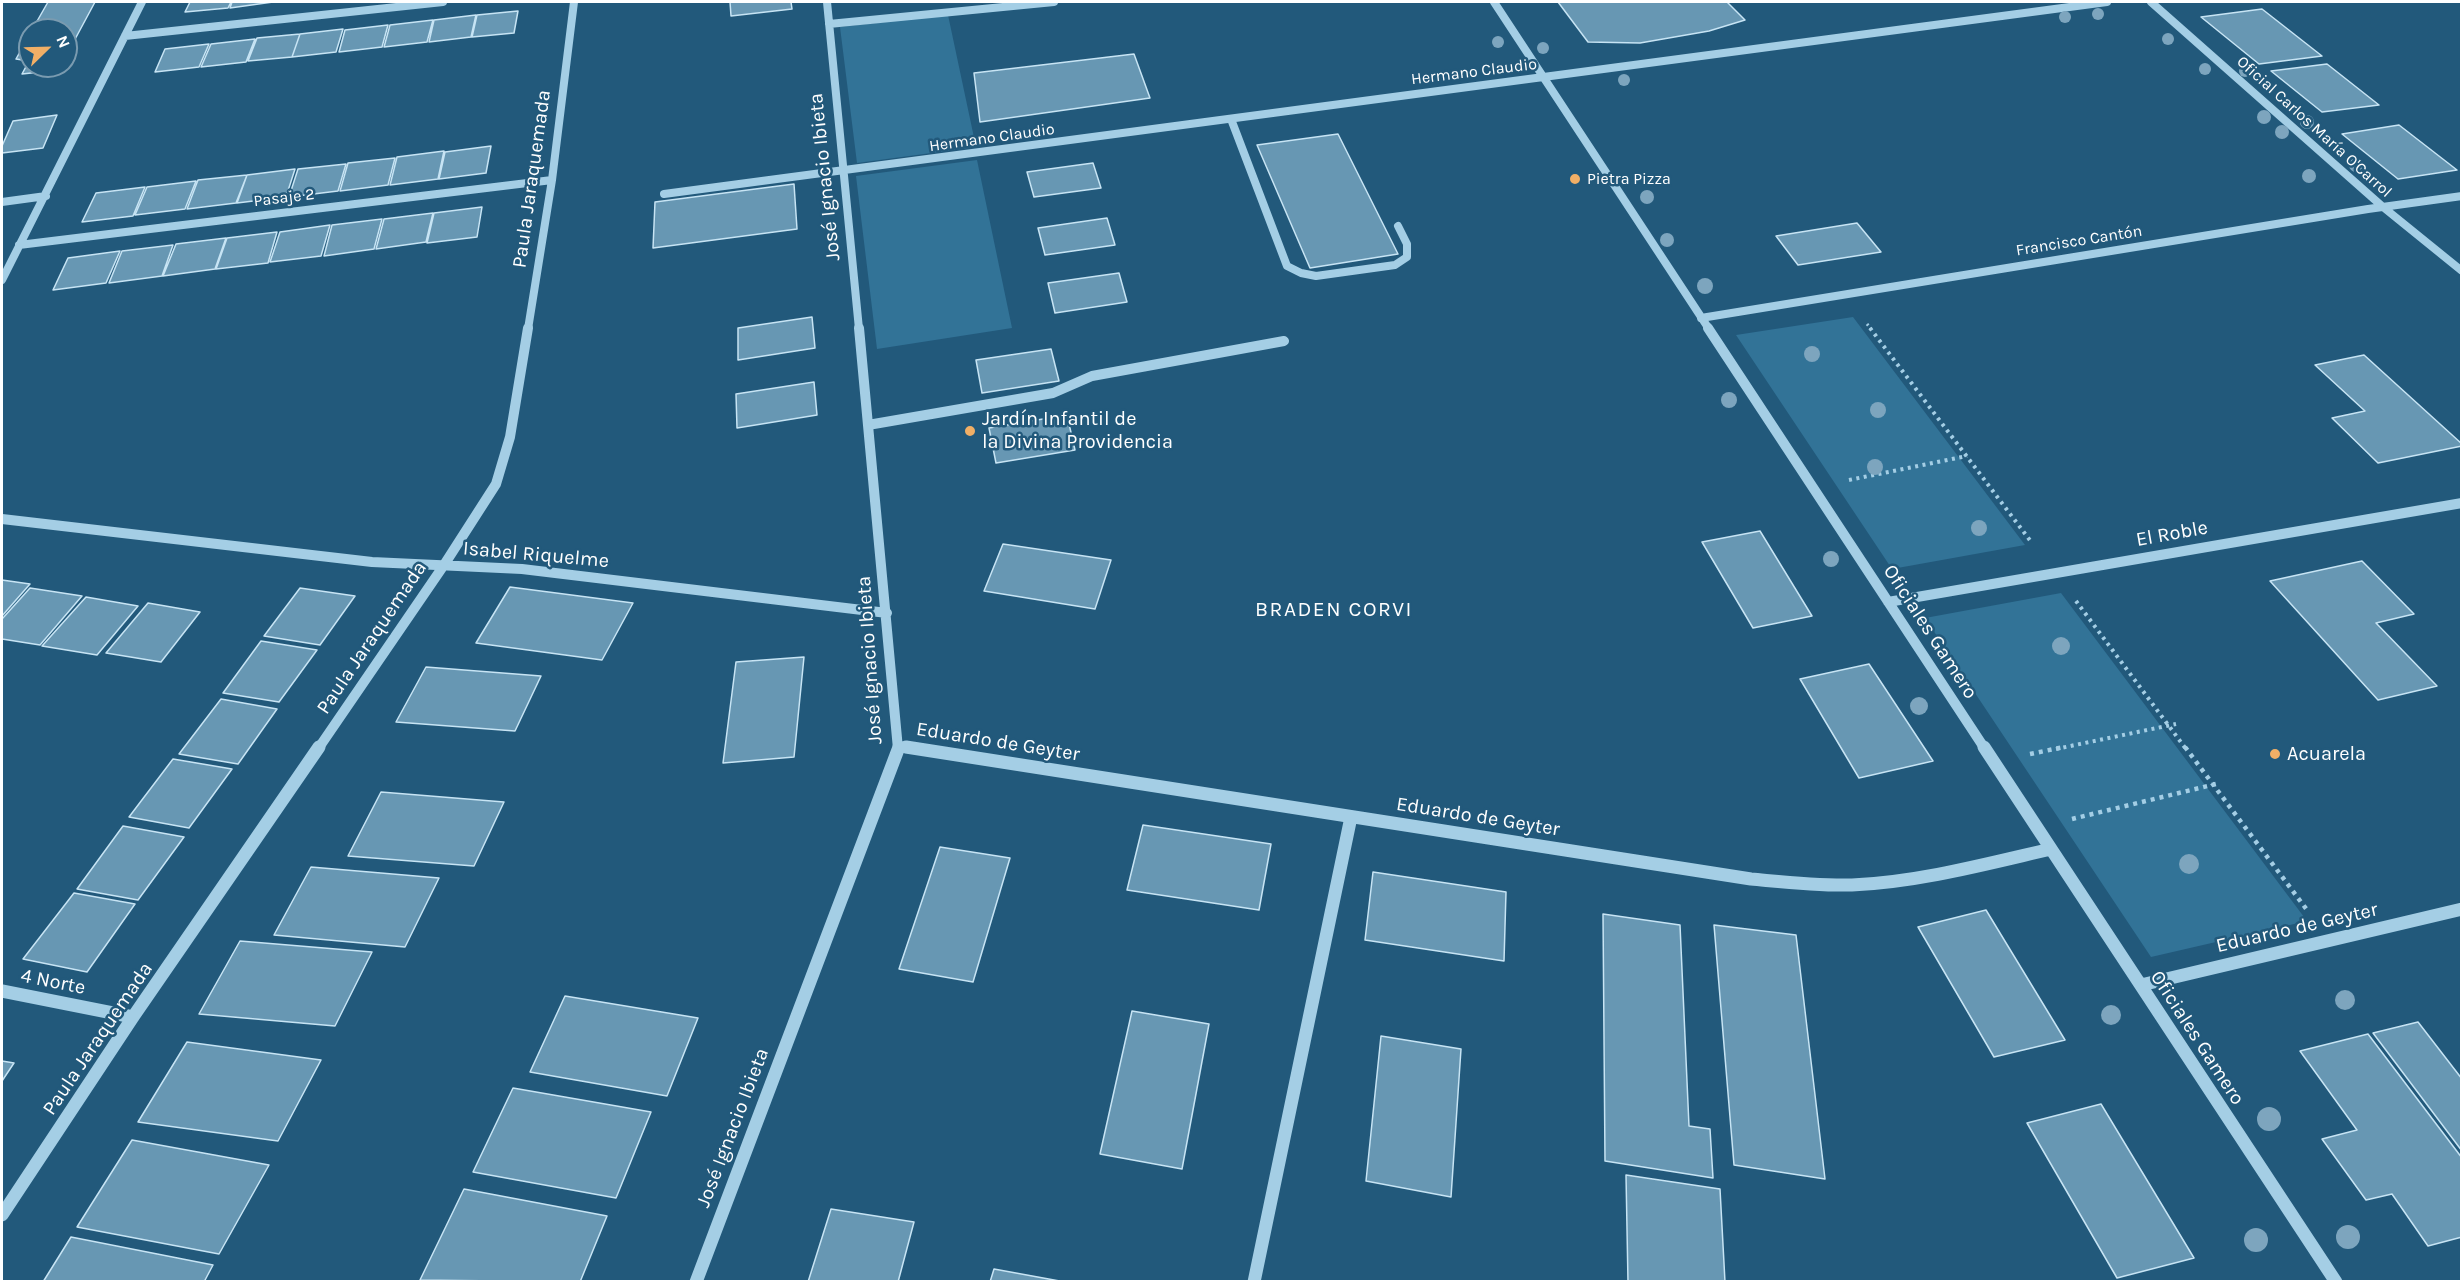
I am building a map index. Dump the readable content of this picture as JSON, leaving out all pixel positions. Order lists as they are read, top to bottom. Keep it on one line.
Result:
{"streets":{"street":["Hermano Claudio","Oficial Carlos María O'Carrol","José Ignacio Ibieta","Paula Jaraquemada","Pasaje 2","Francisco Cantón","El Roble","Isabel Riquelme","Oficiales Gamero","Eduardo de Geyter","4 Norte"]},"crossings":[["Hermano Claudio","José Ignacio Ibieta"],["Hermano Claudio","Oficiales Gamero"],["Oficial Carlos María O'Carrol","Francisco Cantón"],["José Ignacio Ibieta","Isabel Riquelme"],["José Ignacio Ibieta","Eduardo de Geyter"],["Paula Jaraquemada","Pasaje 2"],["Paula Jaraquemada","Isabel Riquelme"],["Paula Jaraquemada","4 Norte"],["Francisco Cantón","Oficiales Gamero"],["El Roble","Oficiales Gamero"],["Oficiales Gamero","Eduardo de Geyter"]],"districts":["BRADEN CORVI"],"places":["Pietra Pizza","Jardín Infantil de la Divina Providencia","Acuarela"],"north":"top right"}
